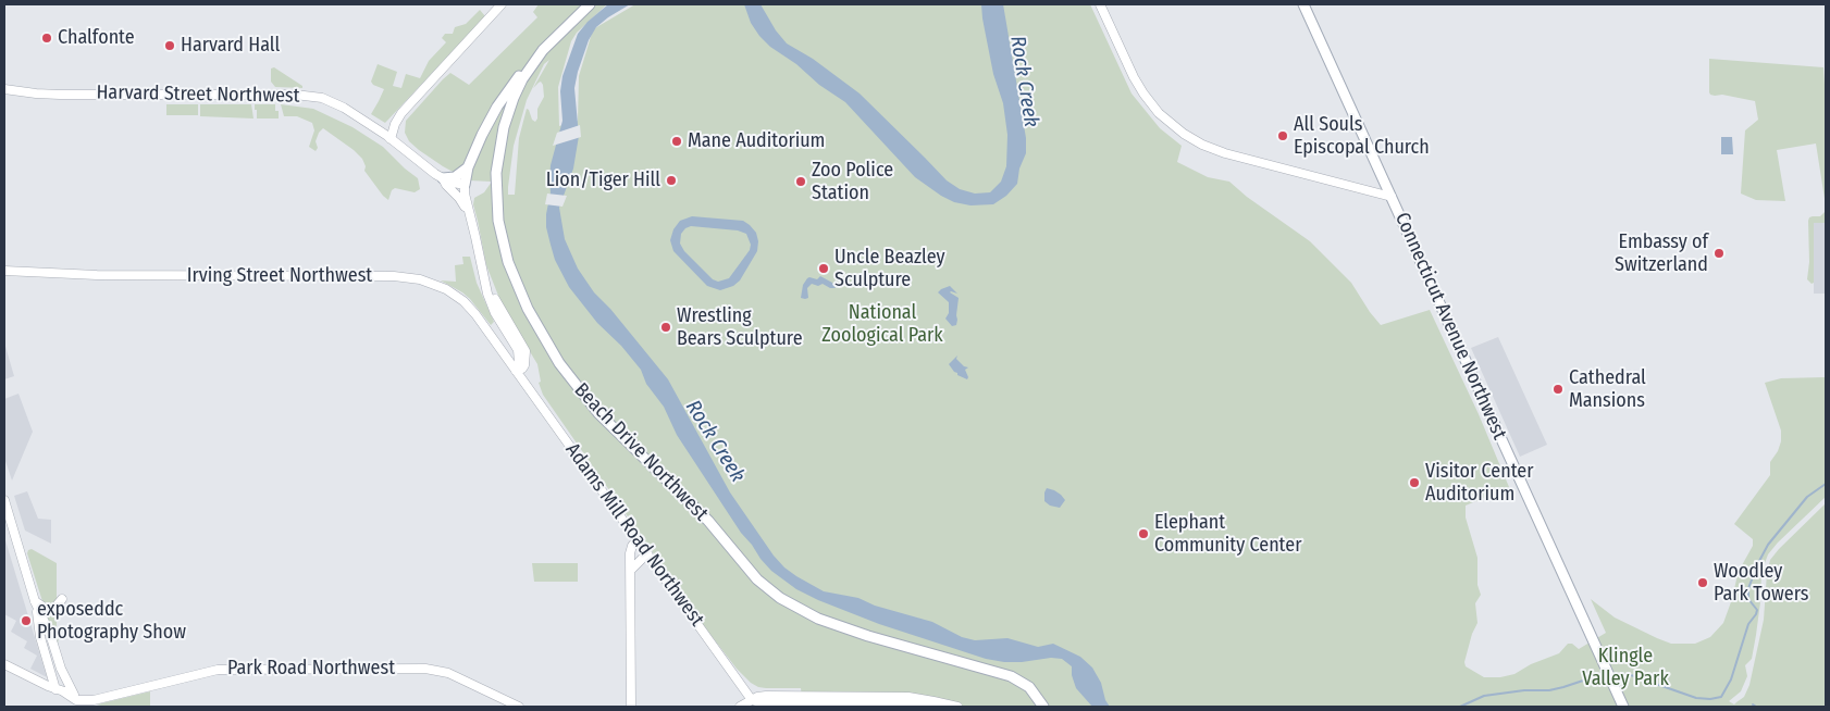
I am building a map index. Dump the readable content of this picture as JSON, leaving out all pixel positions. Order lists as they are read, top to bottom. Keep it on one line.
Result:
{"streets":{"main road":["Harvard Street Northwest","Irving Street Northwest","Connecticut Avenue Northwest","Beach Drive Northwest","Adams Mill Road Northwest","Park Road Northwest"]},"crossings":[["Irving Street Northwest","Adams Mill Road Northwest"]],"water":["Rock Creek"],"parks":["National Zoological Park","Klingle Valley Park"],"places":["Chalfonte","Harvard Hall","All Souls Episcopal Church","Mane Auditorium","Lion/Tiger Hill","Zoo Police Station","Embassy of Switzerland","Uncle Beazley Sculpture","Wrestling Bears Sculpture","Cathedral Mansions","Visitor Center Auditorium","Elephant Community Center","Woodley Park Towers","exposeddc Photography Show"]}
